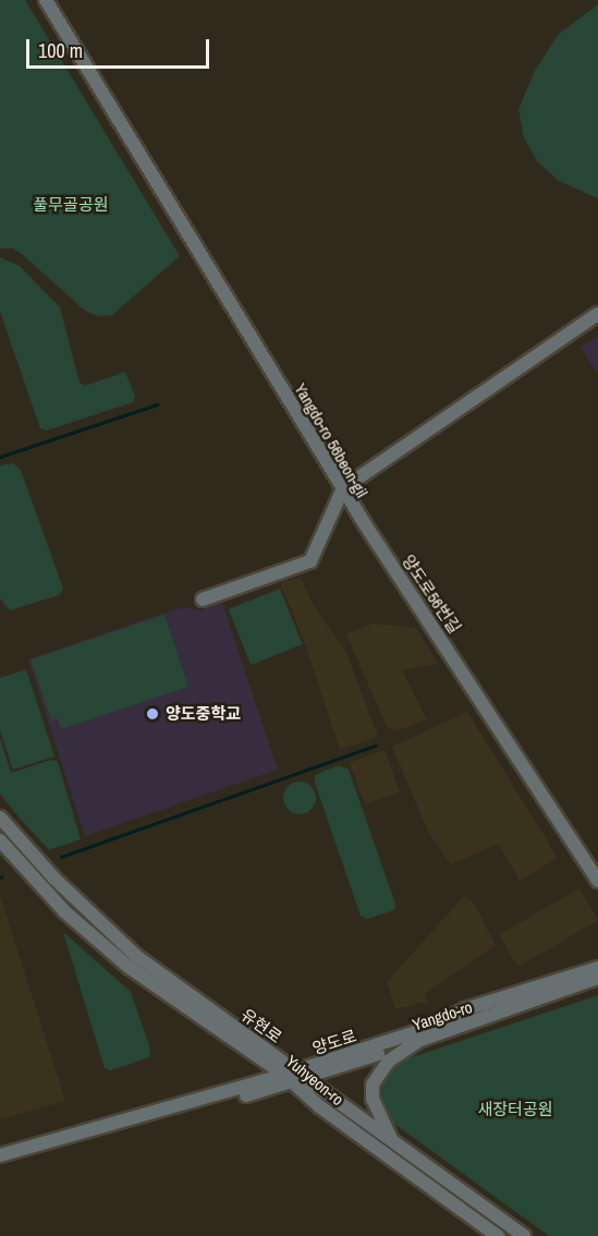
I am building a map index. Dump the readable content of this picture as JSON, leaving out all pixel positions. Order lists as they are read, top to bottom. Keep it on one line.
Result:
{"streets":{"street":["Yangdo-ro 56beon-gil","양도로56번길","Yangdo-ro","유현로","양도로","Yuhyeon-ro"]},"crossings":[["Yangdo-ro 56beon-gil","양도로56번길"],["Yangdo-ro","유현로"],["Yangdo-ro","양도로"],["Yangdo-ro","Yuhyeon-ro"],["유현로","양도로"],["유현로","Yuhyeon-ro"],["양도로","Yuhyeon-ro"]],"parks":["풀무골공원","새장터공원"],"places":["양도중학교"],"scale_bar":"100 m"}
